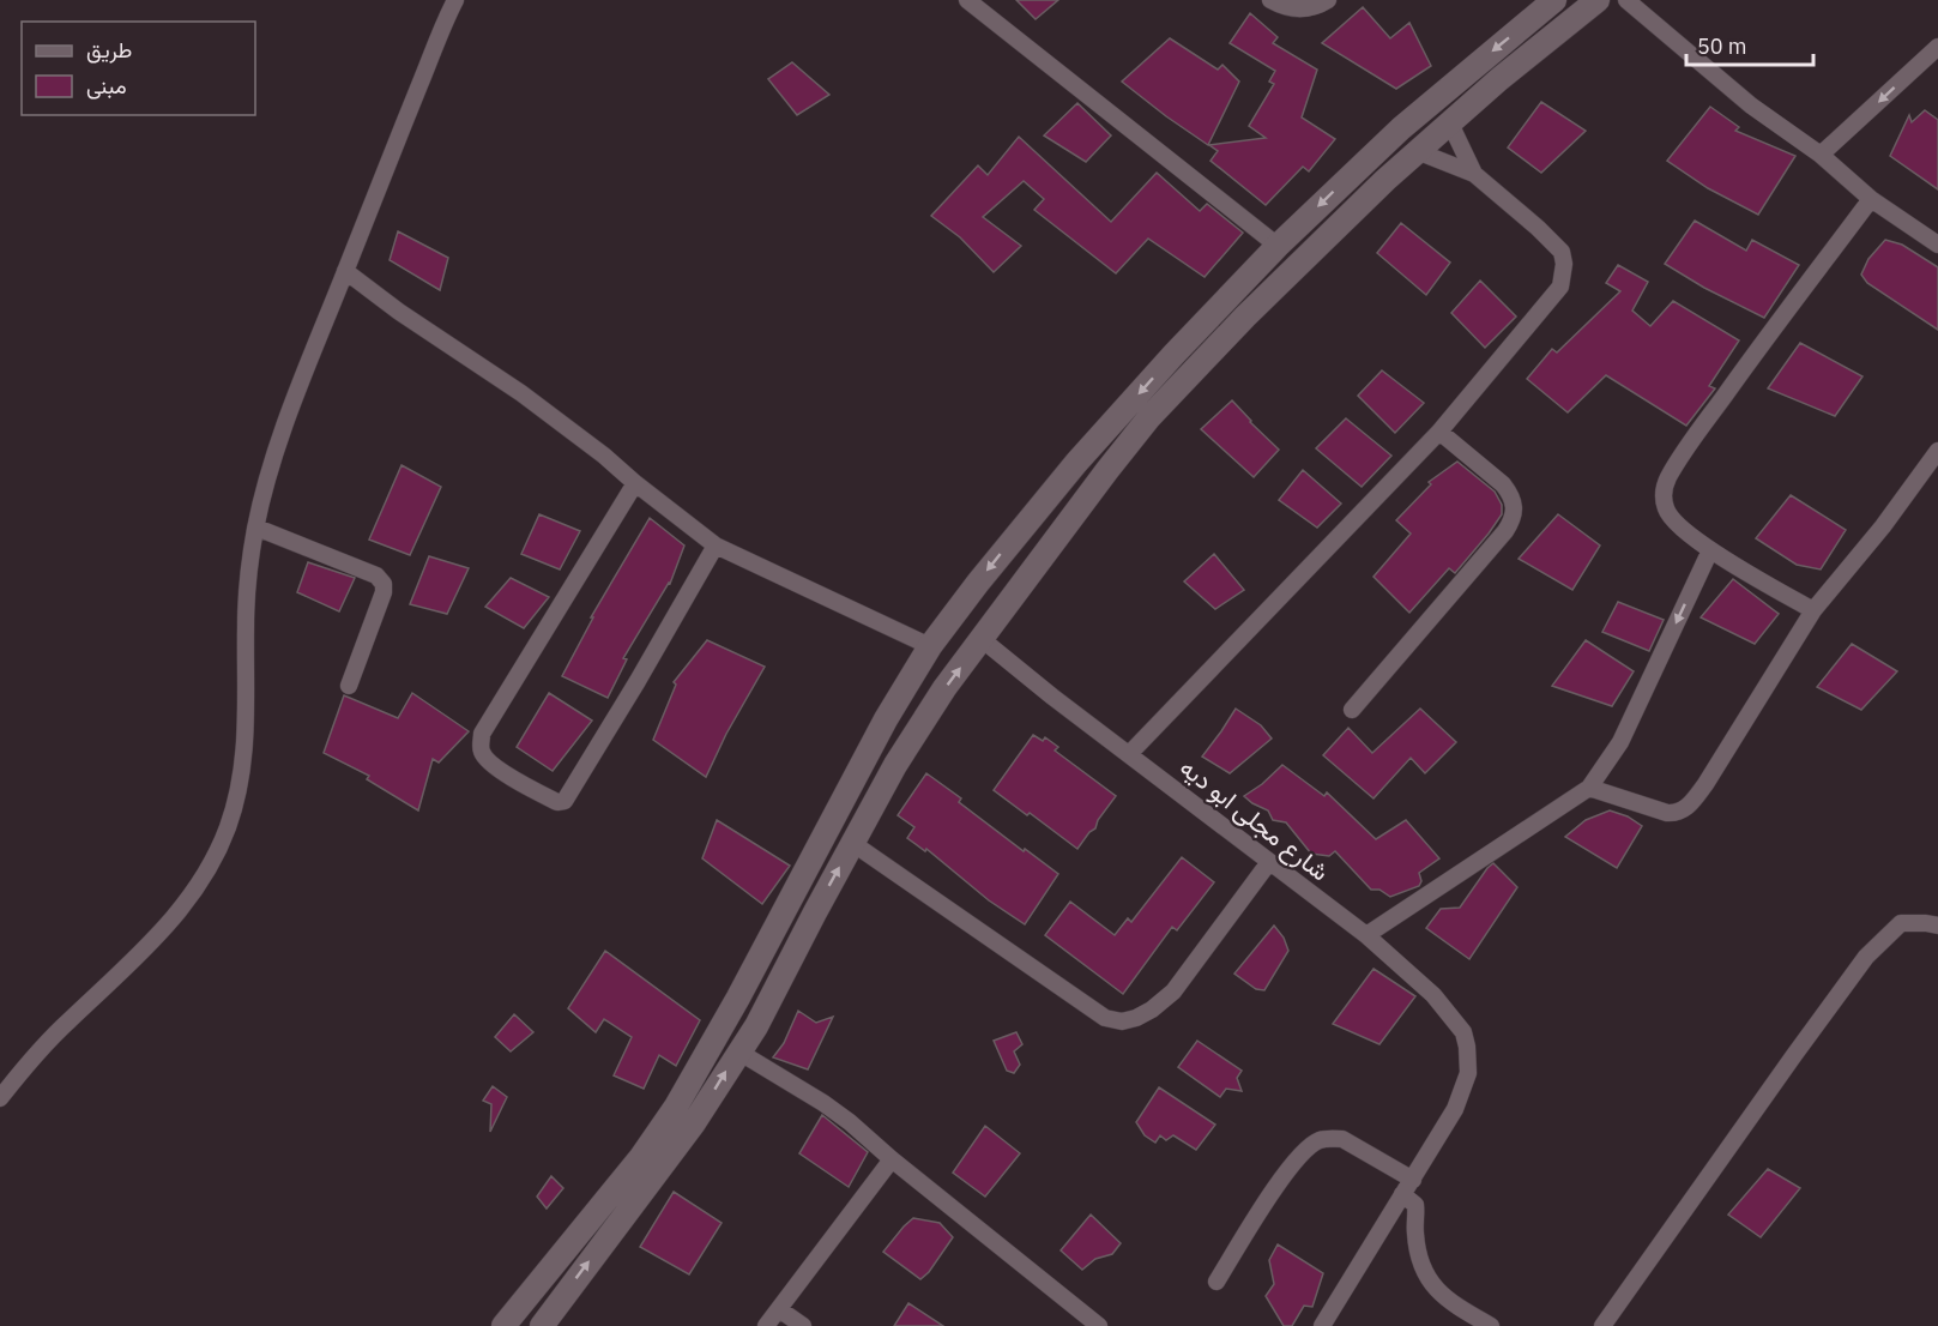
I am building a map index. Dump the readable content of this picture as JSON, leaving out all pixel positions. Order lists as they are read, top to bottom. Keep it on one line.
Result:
{"streets":{"street":["شارع مجلى ابو ديه"]},"legend":["طريق","مبنى"],"scale_bar":"50 m"}
